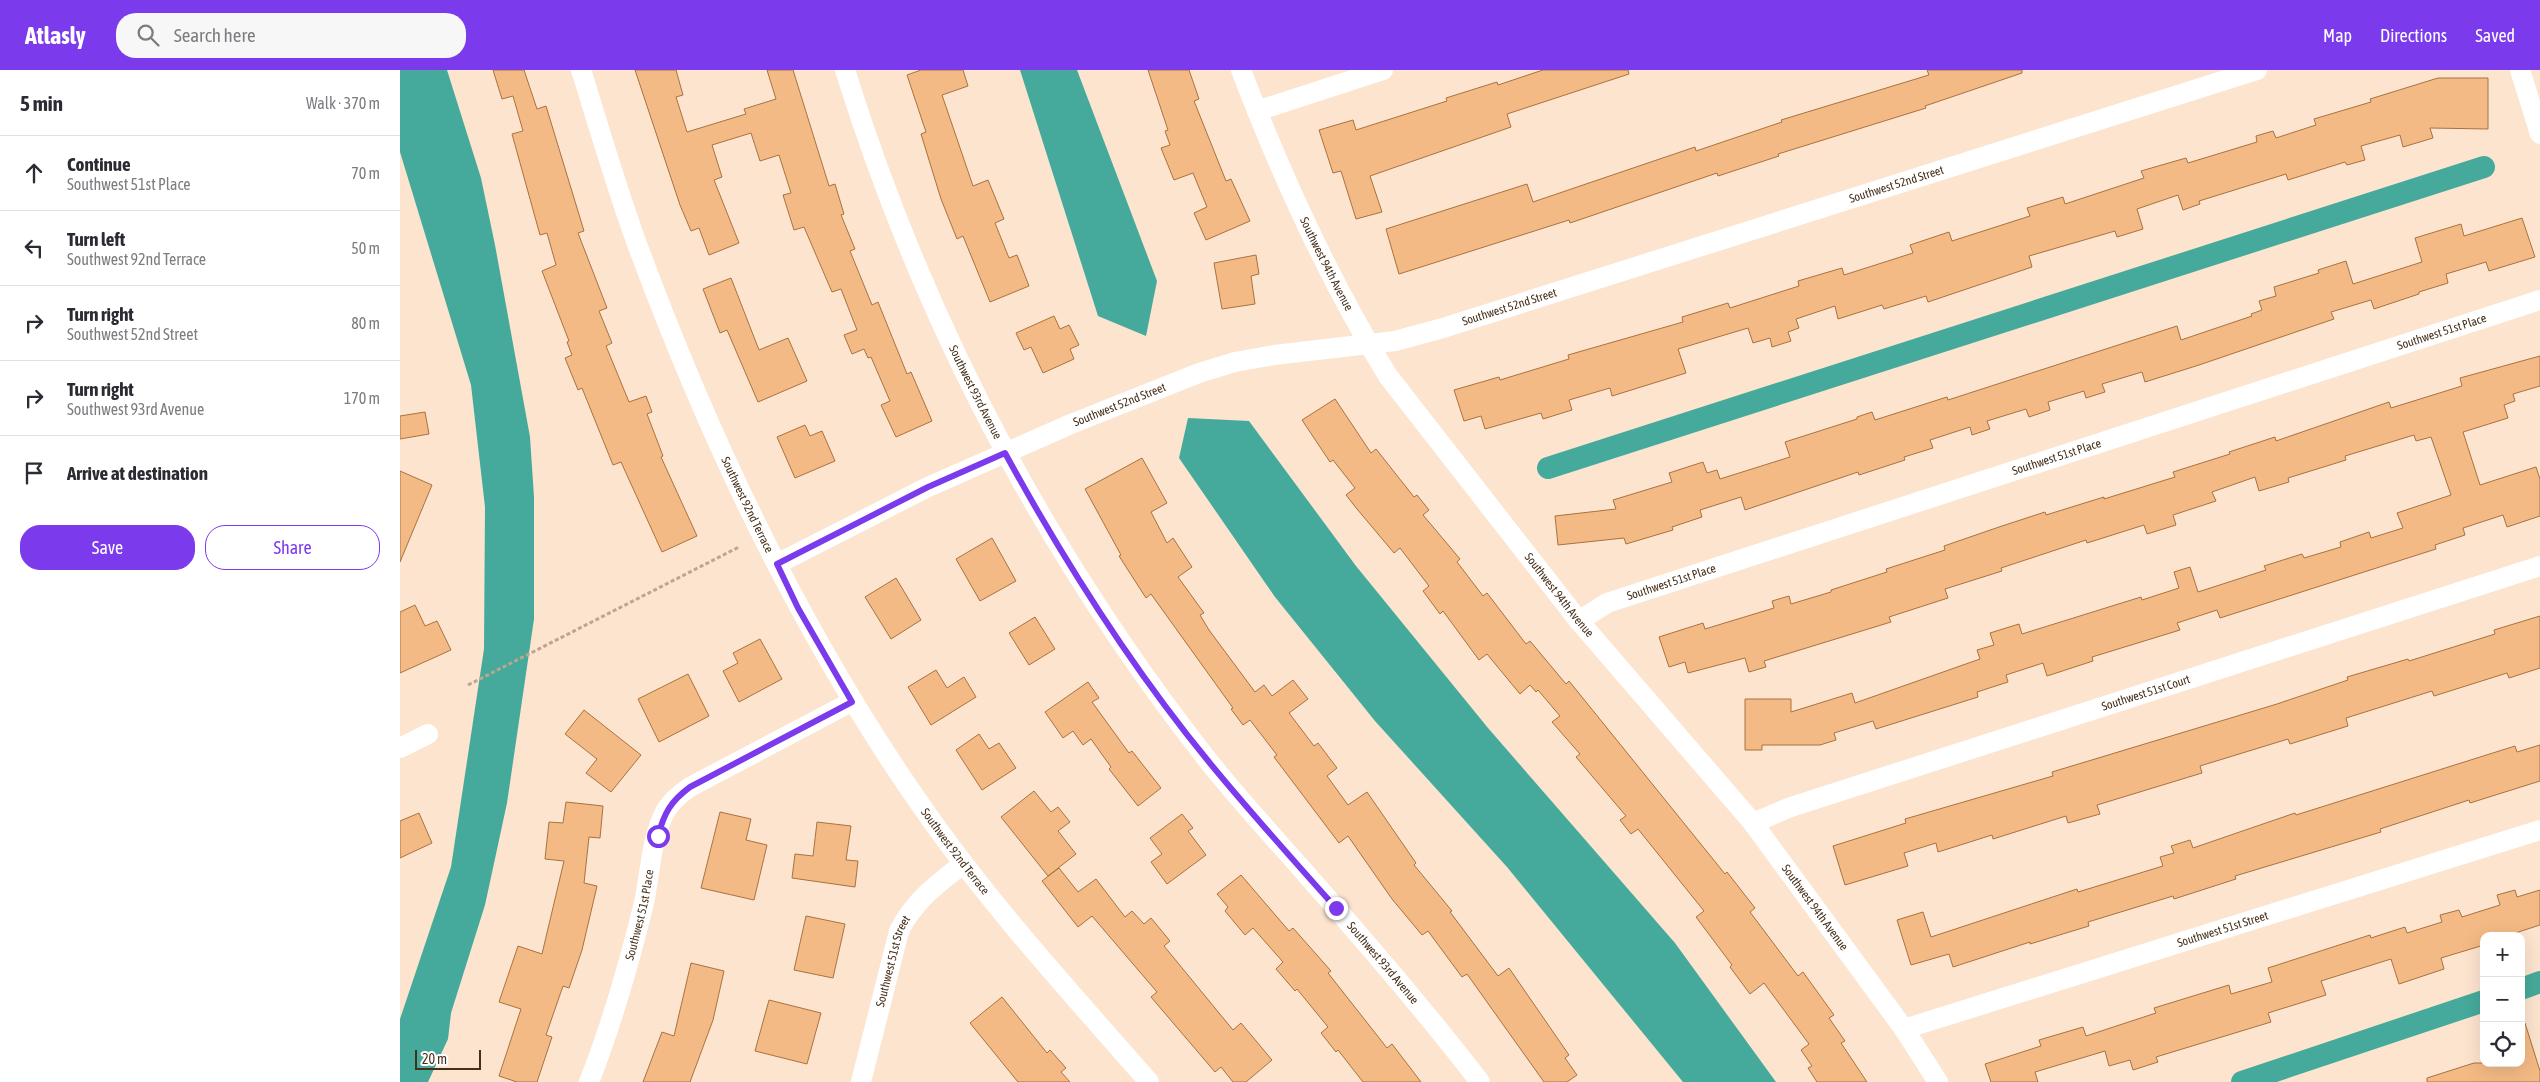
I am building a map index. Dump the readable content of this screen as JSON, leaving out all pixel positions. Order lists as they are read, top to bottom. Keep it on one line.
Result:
{"streets":{"street":["Southwest 52nd Street","Southwest 94th Avenue","Southwest 51st Place","Southwest 93rd Avenue","Southwest 92nd Terrace","Southwest 51st Court","Southwest 51st Street"]},"crossings":[["Southwest 52nd Street","Southwest 94th Avenue"],["Southwest 52nd Street","Southwest 93rd Avenue"],["Southwest 52nd Street","Southwest 92nd Terrace"],["Southwest 94th Avenue","Southwest 51st Place"],["Southwest 94th Avenue","Southwest 51st Court"],["Southwest 94th Avenue","Southwest 51st Street"],["Southwest 51st Place","Southwest 92nd Terrace"],["Southwest 92nd Terrace","Southwest 51st Street"]],"scale_bar":"20 m","page":{"header":"Atlasly","search":"Search here","nav":["Map","Directions","Saved"],"heading":["5 min","Walk · 370 m"],"list":[["Continue","Southwest 51st Place","70 m"],["Turn left","Southwest 92nd Terrace","50 m"],["Turn right","Southwest 52nd Street","80 m"],["Turn right","Southwest 93rd Avenue","170 m"],"Arrive at destination"],"buttons":["Save","Share"],"map_buttons":["+","−"],"scale":"20 m"}}
